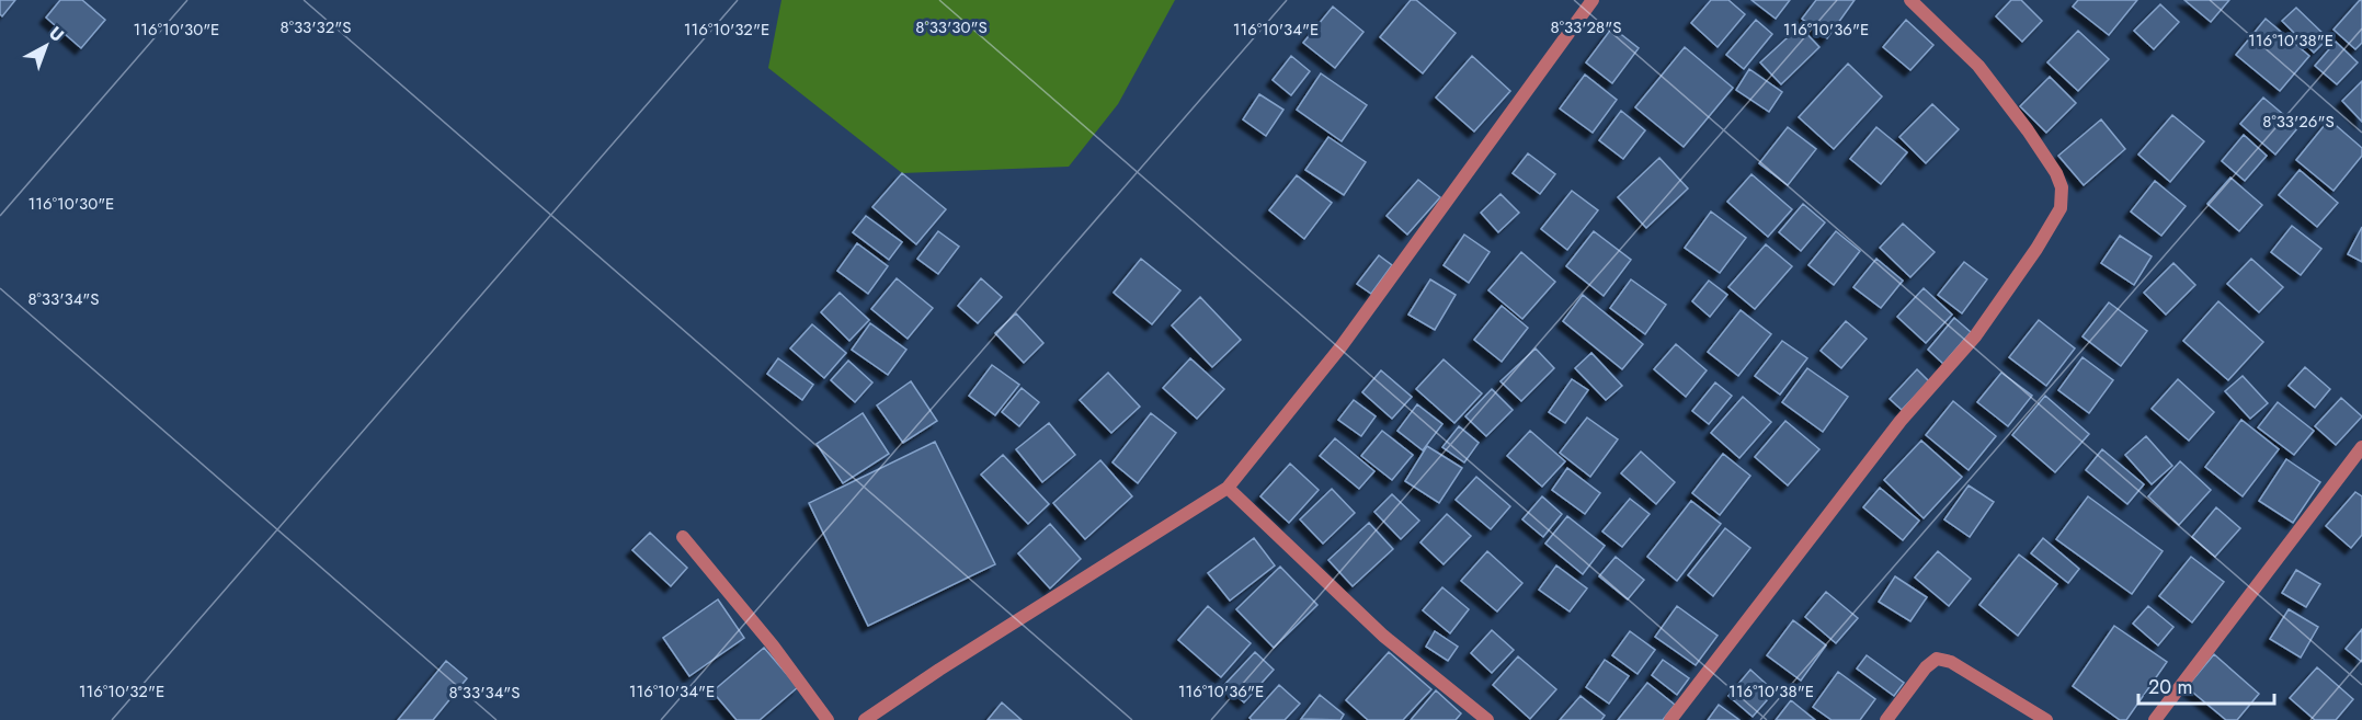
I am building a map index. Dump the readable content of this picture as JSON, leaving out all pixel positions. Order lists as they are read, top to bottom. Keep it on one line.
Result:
{"scale_bar":"20 m","north":"top right","coordinates":["8°33'32\"S","8°33'30\"S","8°33'28\"S","116°10'30\"E","116°10'34\"E","116°10'36\"E","116°10'32\"E","116°10'38\"E","8°33'26\"S","8°33'34\"S"]}
